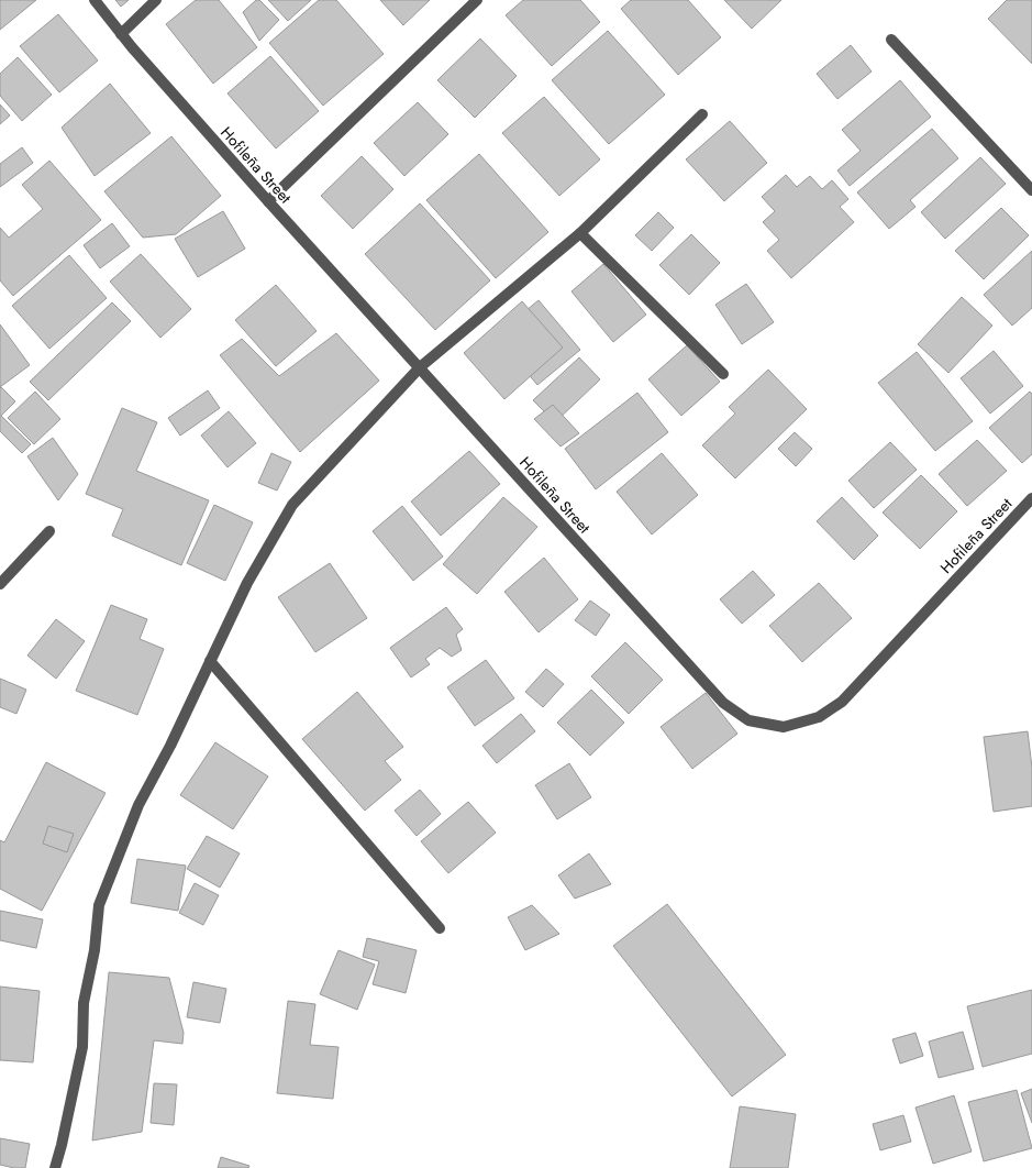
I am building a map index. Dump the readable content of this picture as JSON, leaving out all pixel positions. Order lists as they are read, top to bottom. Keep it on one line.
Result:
{"streets":{"street":["Hofileña Street"]}}
